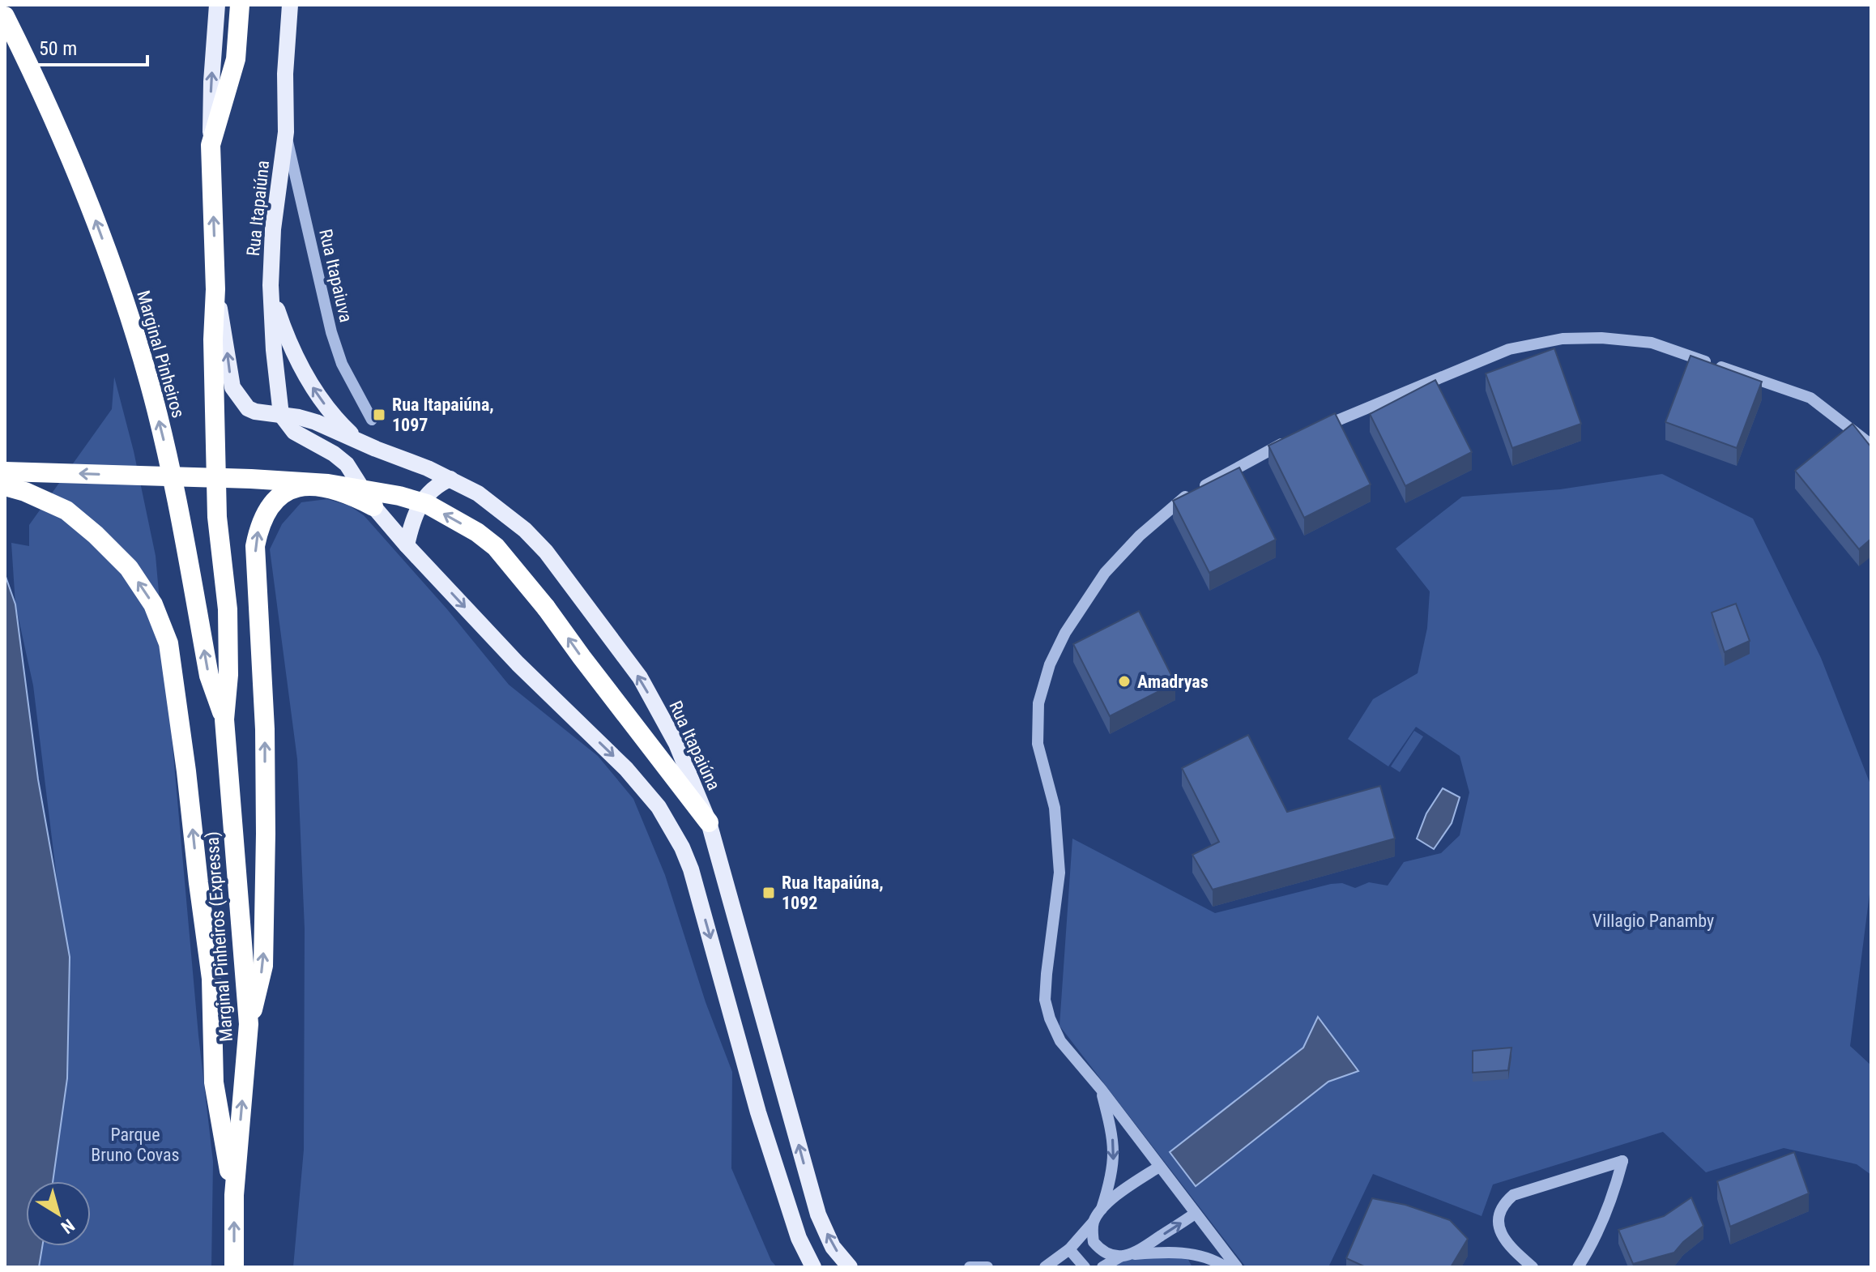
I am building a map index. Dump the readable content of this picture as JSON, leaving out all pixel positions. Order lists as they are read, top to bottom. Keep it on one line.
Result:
{"streets":{"highway":["Marginal Pinheiros","Marginal Pinheiros (Expressa)"],"main road":["Rua Itapaiúna"],"street":["Rua Itapaiuva"]},"crossings":[["Rua Itapaiúna","Rua Itapaiuva"],["Marginal Pinheiros","Marginal Pinheiros (Expressa)"]],"one_way":["Marginal Pinheiros (Expressa)"],"parks":["Villagio Panamby","Parque Bruno Covas"],"places":{"transit":["Rua Itapaiúna, 1097","Rua Itapaiúna, 1092"],"other":["Amadryas"]},"scale_bar":"50 m","north":"bottom right"}
